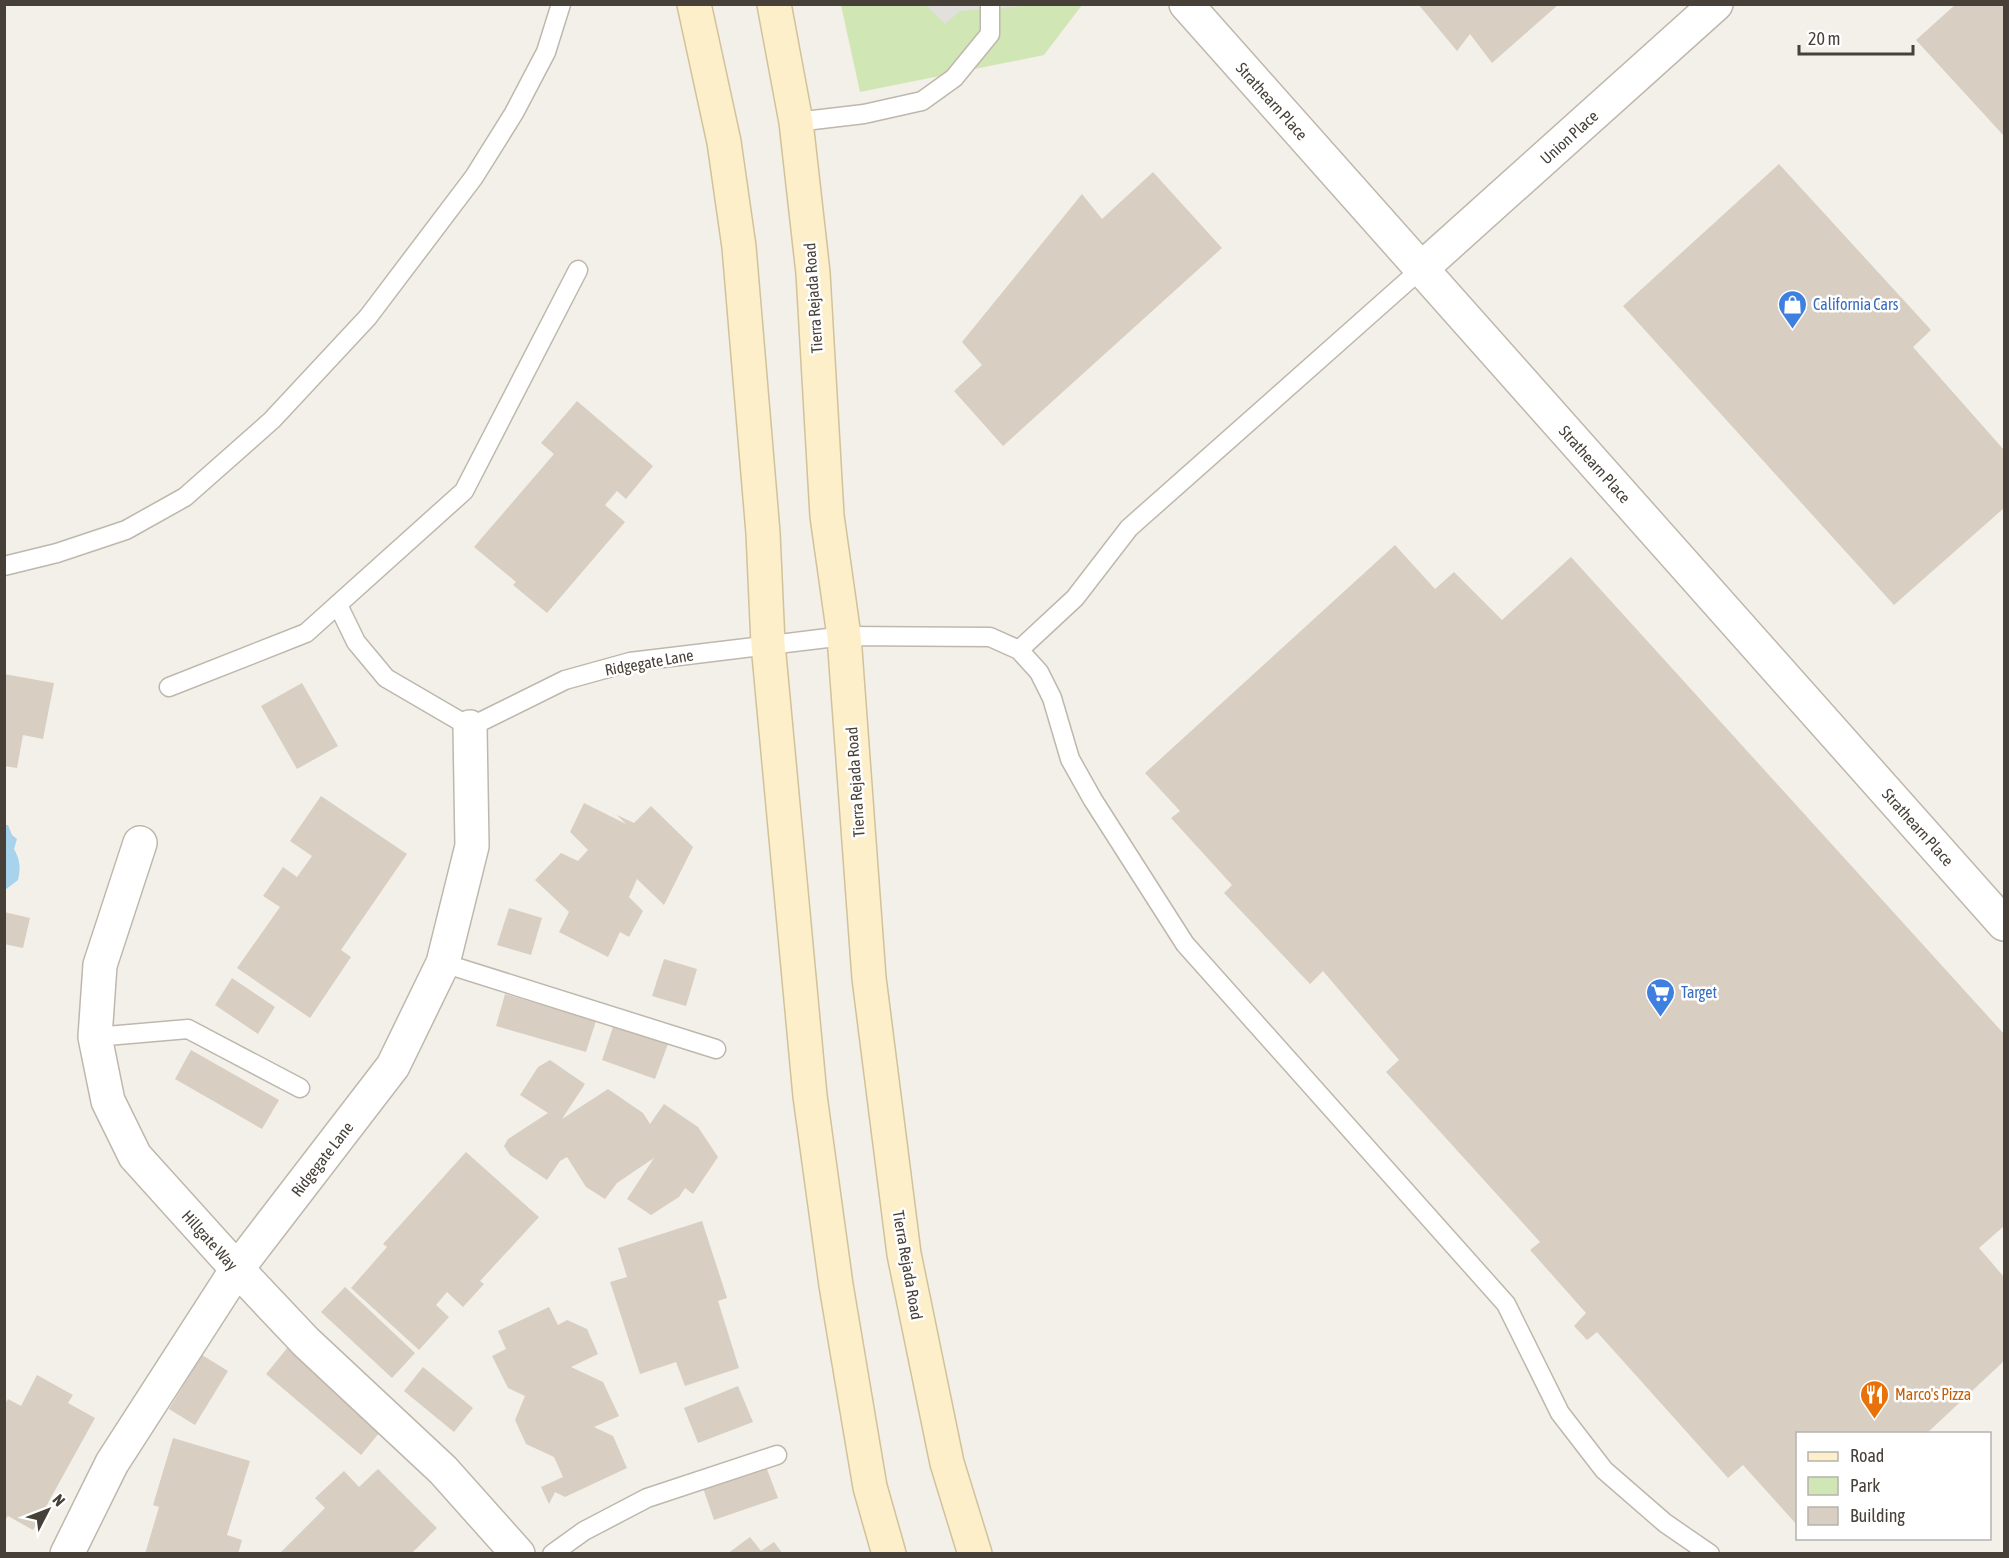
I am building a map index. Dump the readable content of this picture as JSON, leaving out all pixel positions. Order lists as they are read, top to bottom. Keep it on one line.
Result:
{"streets":{"main road":["Tierra Rejada Road"],"street":["Strathearn Place","Union Place","Ridgegate Lane","Hillgate Way"]},"crossings":[["Strathearn Place","Union Place"],["Tierra Rejada Road","Ridgegate Lane"],["Ridgegate Lane","Hillgate Way"]],"places":{"shop":["California Cars"],"supermarket":["Target"],"restaurant":["Marco's Pizza"]},"legend":["Road","Park","Building"],"scale_bar":"20 m","north":"top right"}
